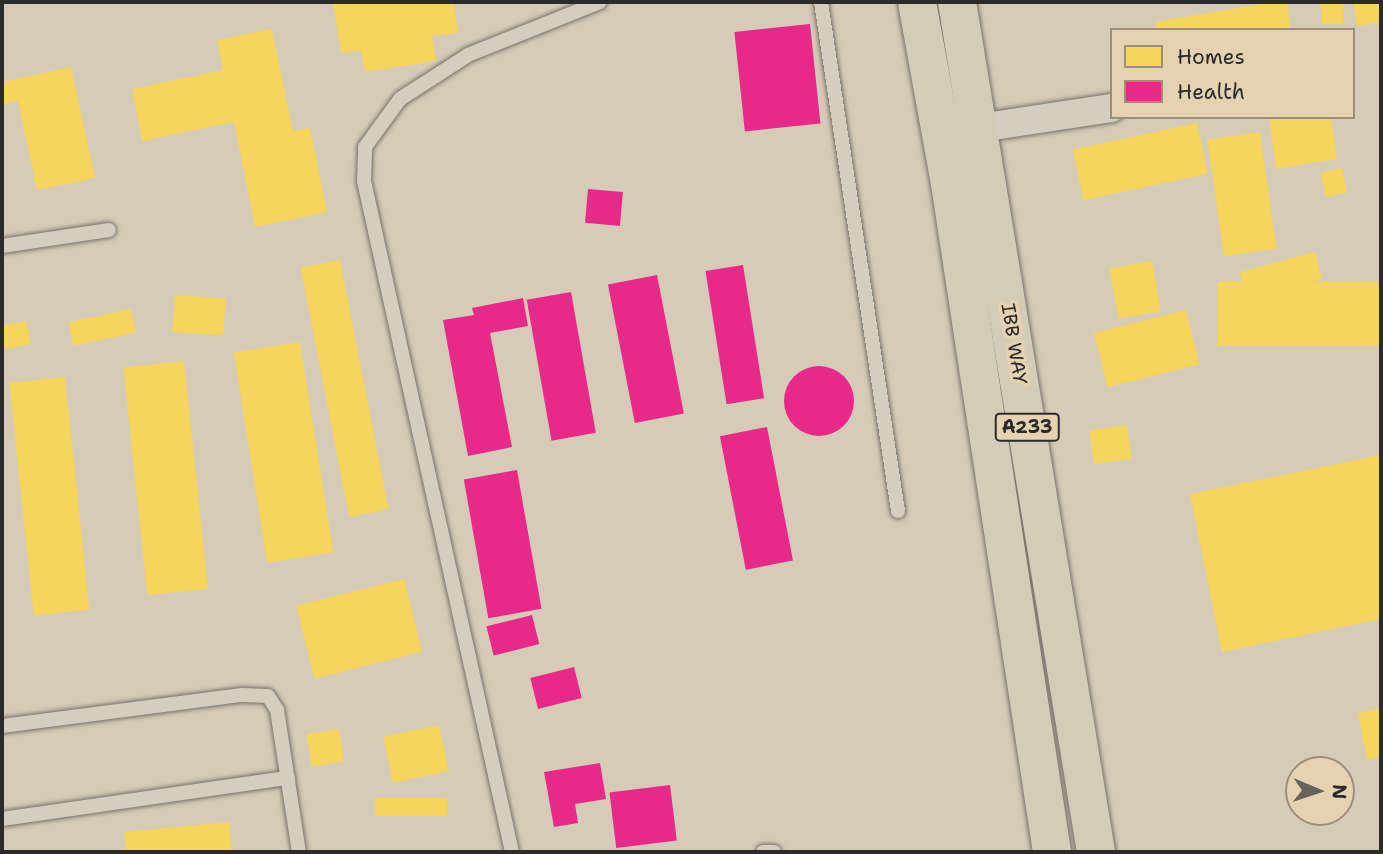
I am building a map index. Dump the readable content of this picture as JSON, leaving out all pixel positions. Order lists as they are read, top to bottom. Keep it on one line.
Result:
{"streets":{"highway":["IBB WAY","A233"]},"legend":["Homes","Health"],"north":"right"}
